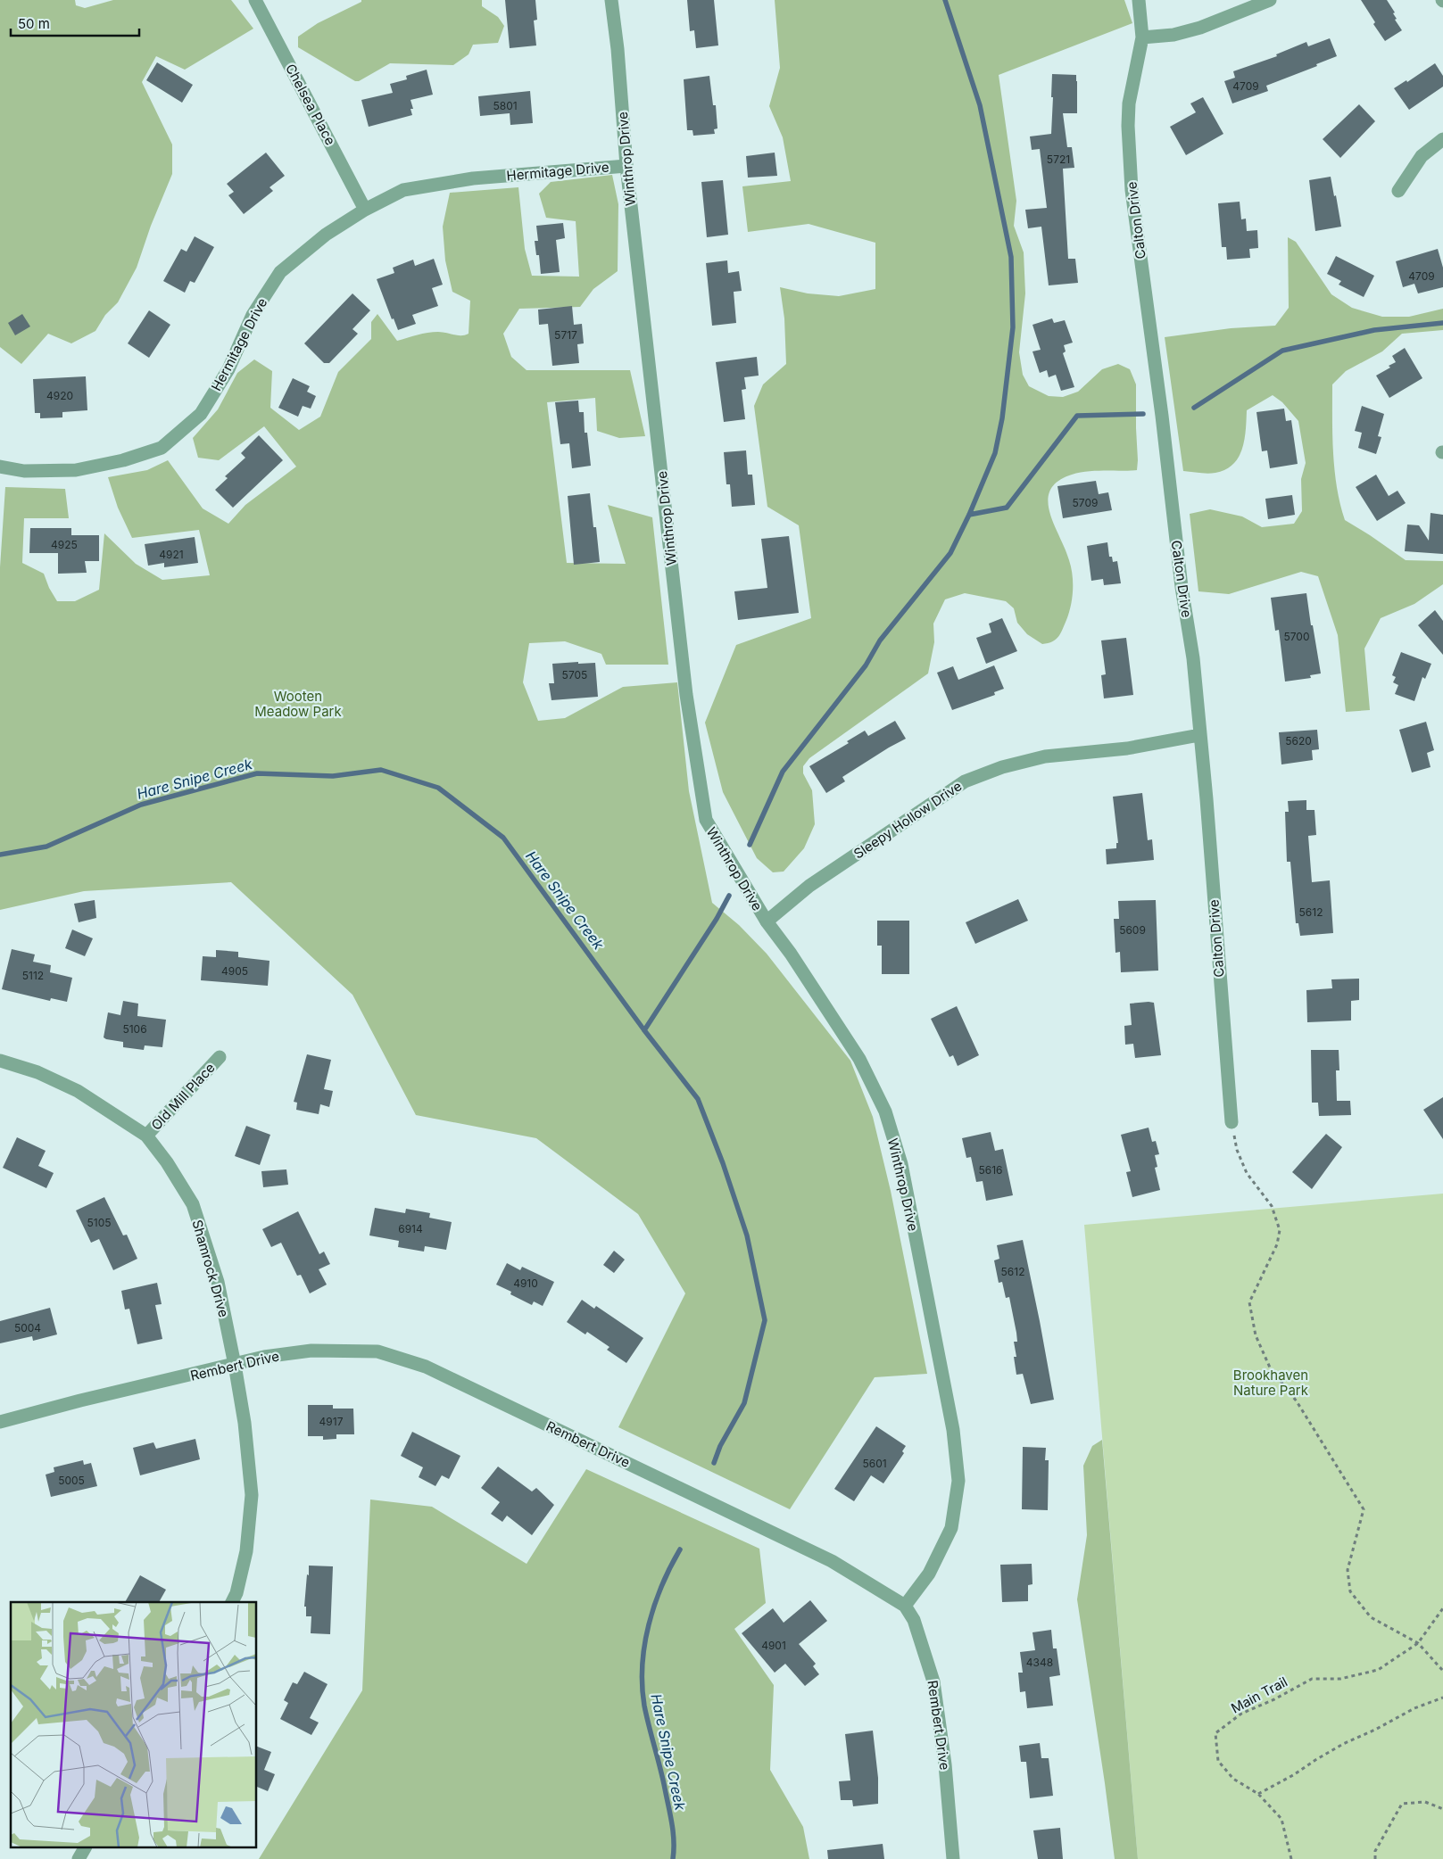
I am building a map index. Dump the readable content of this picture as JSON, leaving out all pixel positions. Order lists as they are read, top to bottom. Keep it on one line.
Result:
{"streets":{"street":["Chelsea Place","Winthrop Drive","Hermitage Drive","Calton Drive","Sleepy Hollow Drive","Old Mill Place","Shamrock Drive","Rembert Drive"],"path":["Main Trail"]},"crossings":[["Chelsea Place","Hermitage Drive"],["Winthrop Drive","Hermitage Drive"],["Winthrop Drive","Sleepy Hollow Drive"],["Winthrop Drive","Rembert Drive"],["Calton Drive","Sleepy Hollow Drive"],["Old Mill Place","Shamrock Drive"],["Shamrock Drive","Rembert Drive"]],"water":["Hare Snipe Creek"],"parks":["Wooten Meadow Park","Brookhaven Nature Park"],"house_numbers":["4709","5801","5721","4709","5717","4920","5709","4925","4921","5700","5705","5620","5612","5609","4905","5112","5106","5616","5105","6914","5612","4910","5004","4917","5601","5005","4901","4348"],"scale_bar":"50 m"}
